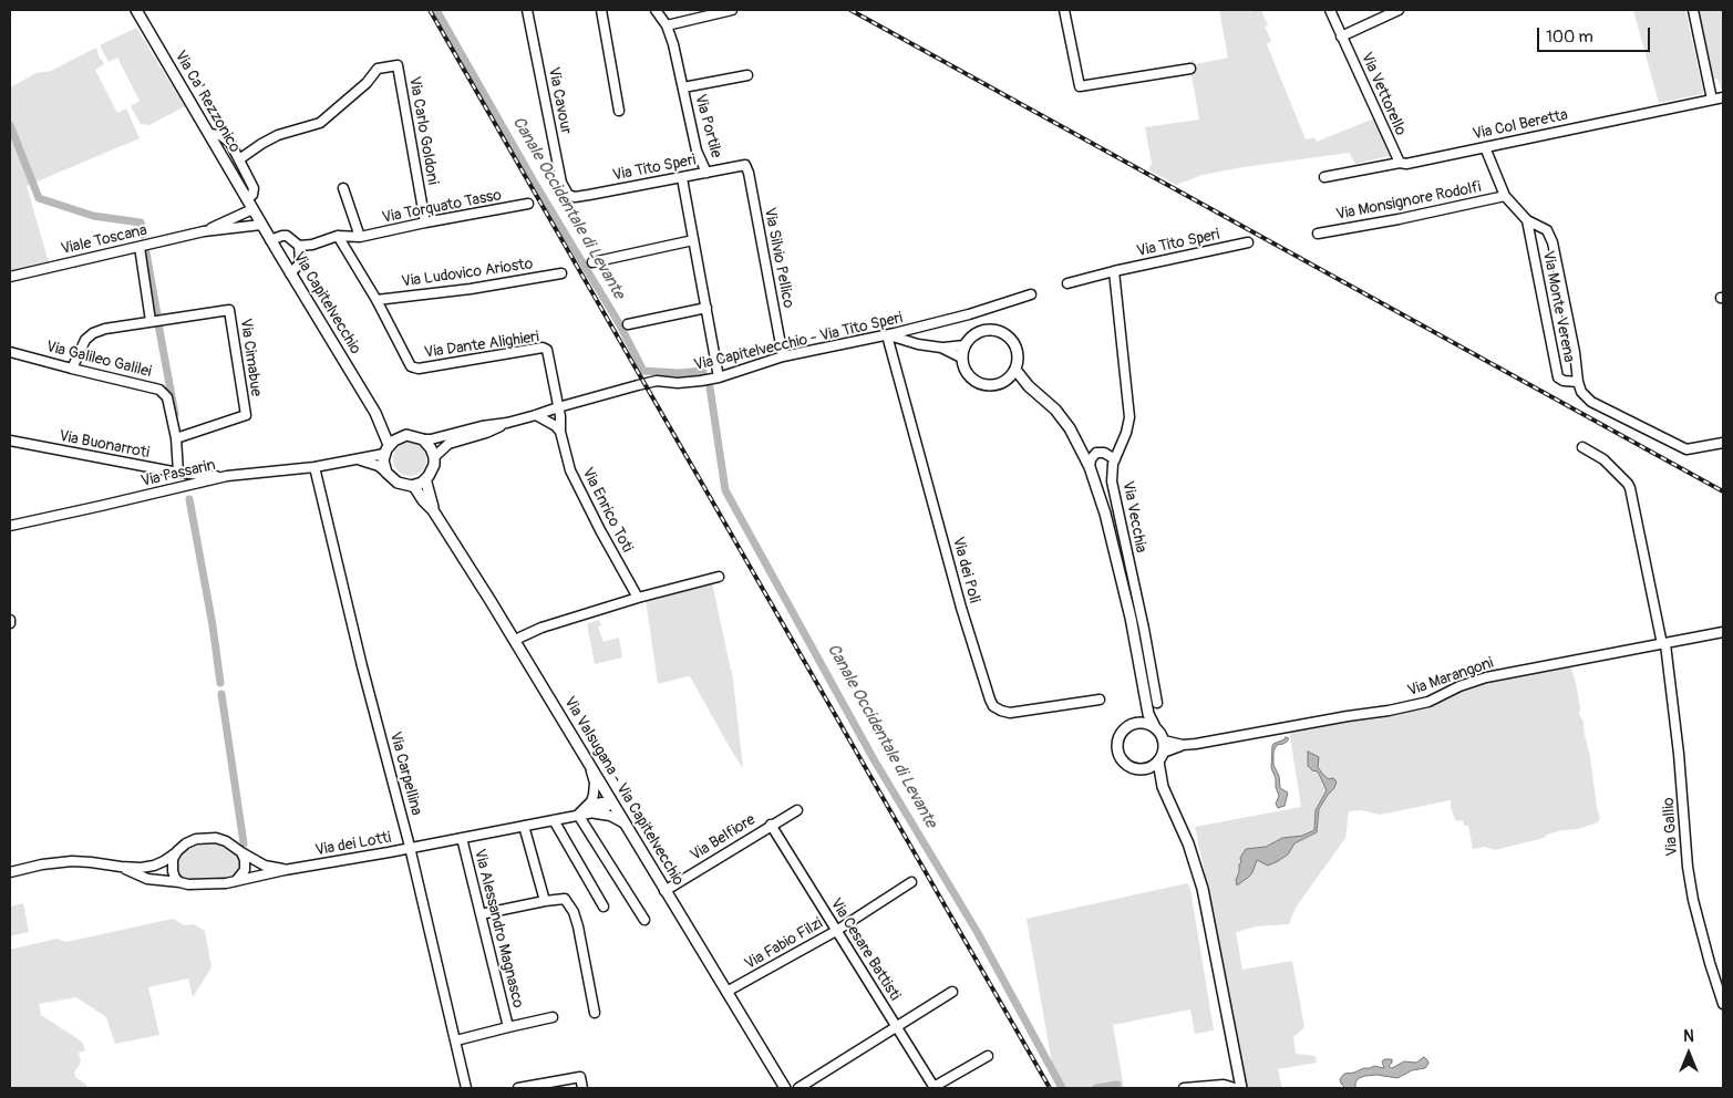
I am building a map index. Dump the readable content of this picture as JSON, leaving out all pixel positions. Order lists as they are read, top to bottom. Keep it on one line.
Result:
{"streets":{"main road":["Via Ca' Rezzonico","Via Capitelvecchio","Via Valsugana - Via Capitelvecchio"],"street":["Via Vettorello","Via Cavour","Via Col Beretta","Via Portile","Via Carlo Goldoni","Via Tito Speri","Via Monsignore Rodolfi","Via Torquato Tasso","Viale Toscana","Via Silvio Pellico","Via Ludovico Ariosto","Via Monte Verena","Via Capitelvecchio - Via Tito Speri","Via Dante Alighieri","Via Cimabue","Via Galileo Galilei","Via Buonarroti","Via Passarin","Via Enrico Toti","Via Vecchia","Via dei Poli","Via Marangoni","Via Carpellina","Via Gallio","Via Belfiore","Via dei Lotti","Via Alessandro Magnasco","Via Fabio Filzi","Via Cesare Battisti"]},"crossings":[["Via Vettorello","Via Col Beretta"],["Via Cavour","Via Tito Speri"],["Via Ca' Rezzonico","Viale Toscana"],["Via Ca' Rezzonico","Via Capitelvecchio"],["Via Portile","Via Tito Speri"],["Via Carlo Goldoni","Via Torquato Tasso"],["Via Tito Speri","Via Silvio Pellico"],["Via Tito Speri","Via Vecchia"],["Via Monsignore Rodolfi","Via Monte Verena"],["Via Torquato Tasso","Via Capitelvecchio"],["Via Torquato Tasso","Via Dante Alighieri"],["Viale Toscana","Via Capitelvecchio"],["Via Silvio Pellico","Via Capitelvecchio - Via Tito Speri"],["Via Ludovico Ariosto","Via Dante Alighieri"],["Via Capitelvecchio","Via Passarin"],["Via Capitelvecchio - Via Tito Speri","Via Dante Alighieri"],["Via Capitelvecchio - Via Tito Speri","Via Enrico Toti"],["Via Capitelvecchio - Via Tito Speri","Via dei Poli"],["Via Dante Alighieri","Via Enrico Toti"],["Via Cimabue","Via Galileo Galilei"],["Via Galileo Galilei","Via Buonarroti"],["Via Buonarroti","Via Passarin"],["Via Passarin","Via Carpellina"],["Via Marangoni","Via Gallio"],["Via Carpellina","Via dei Lotti"],["Via Carpellina","Via Alessandro Magnasco"],["Via Valsugana - Via Capitelvecchio","Via Belfiore"],["Via Valsugana - Via Capitelvecchio","Via dei Lotti"],["Via Valsugana - Via Capitelvecchio","Via Fabio Filzi"],["Via Belfiore","Via Cesare Battisti"],["Via dei Lotti","Via Alessandro Magnasco"],["Via Fabio Filzi","Via Cesare Battisti"]],"water":["Canale Occidentale di Levante"],"scale_bar":"100 m","north":"top"}
